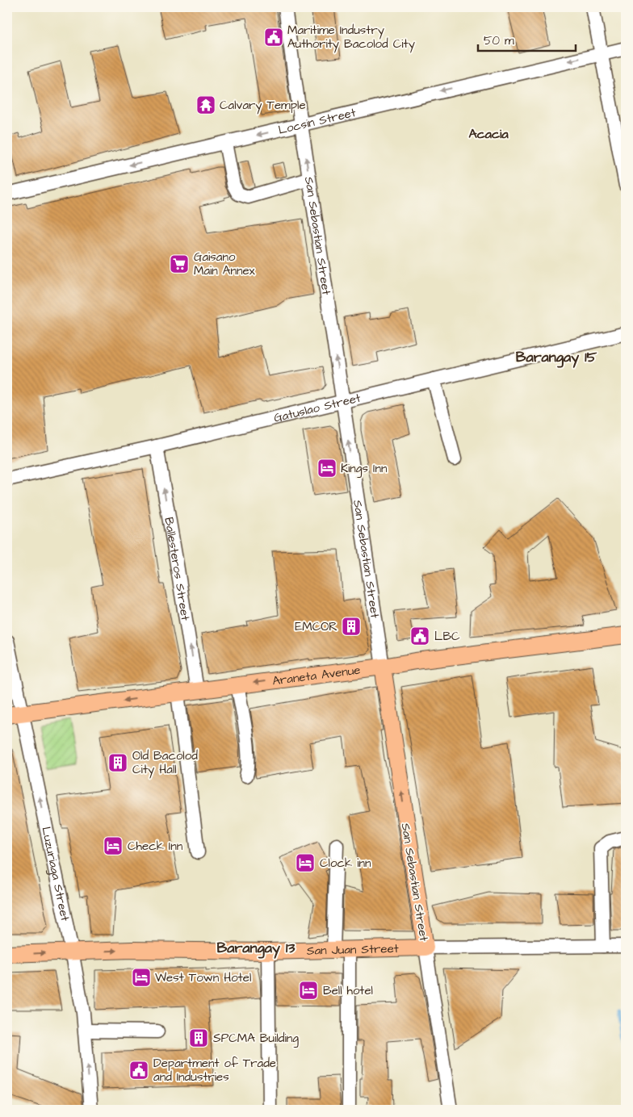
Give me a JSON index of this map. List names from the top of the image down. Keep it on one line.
{"streets":{"main road":["San Sebastian Street","Araneta Avenue","San Juan Street"],"street":["Locsin Street","Gatuslao Street","Ballesteros Street","Luzuriaga Street"]},"crossings":[["Locsin Street","San Sebastian Street"],["San Sebastian Street","Gatuslao Street"],["San Sebastian Street","Araneta Avenue"],["San Sebastian Street","San Juan Street"],["Gatuslao Street","Ballesteros Street"],["Ballesteros Street","Araneta Avenue"],["Araneta Avenue","Luzuriaga Street"],["Luzuriaga Street","San Juan Street"]],"one_way":["Locsin Street","San Sebastian Street","Ballesteros Street","Araneta Avenue","Luzuriaga Street","San Juan Street"],"districts":["Acacia","Barangay 15","Barangay 13"],"places":{"public building":["Maritime Industry Authority Bacolod City","LBC","Department of Trade and Industries"],"temple":["Calvary Temple"],"supermarket":["Gaisano Main Annex"],"hotel":["Kings Inn","Check Inn","Clock inn","West Town Hotel","Bell hotel"],"building":["EMCOR","Old Bacolod City Hall","SPCMA Building"]},"scale_bar":"50 m"}
